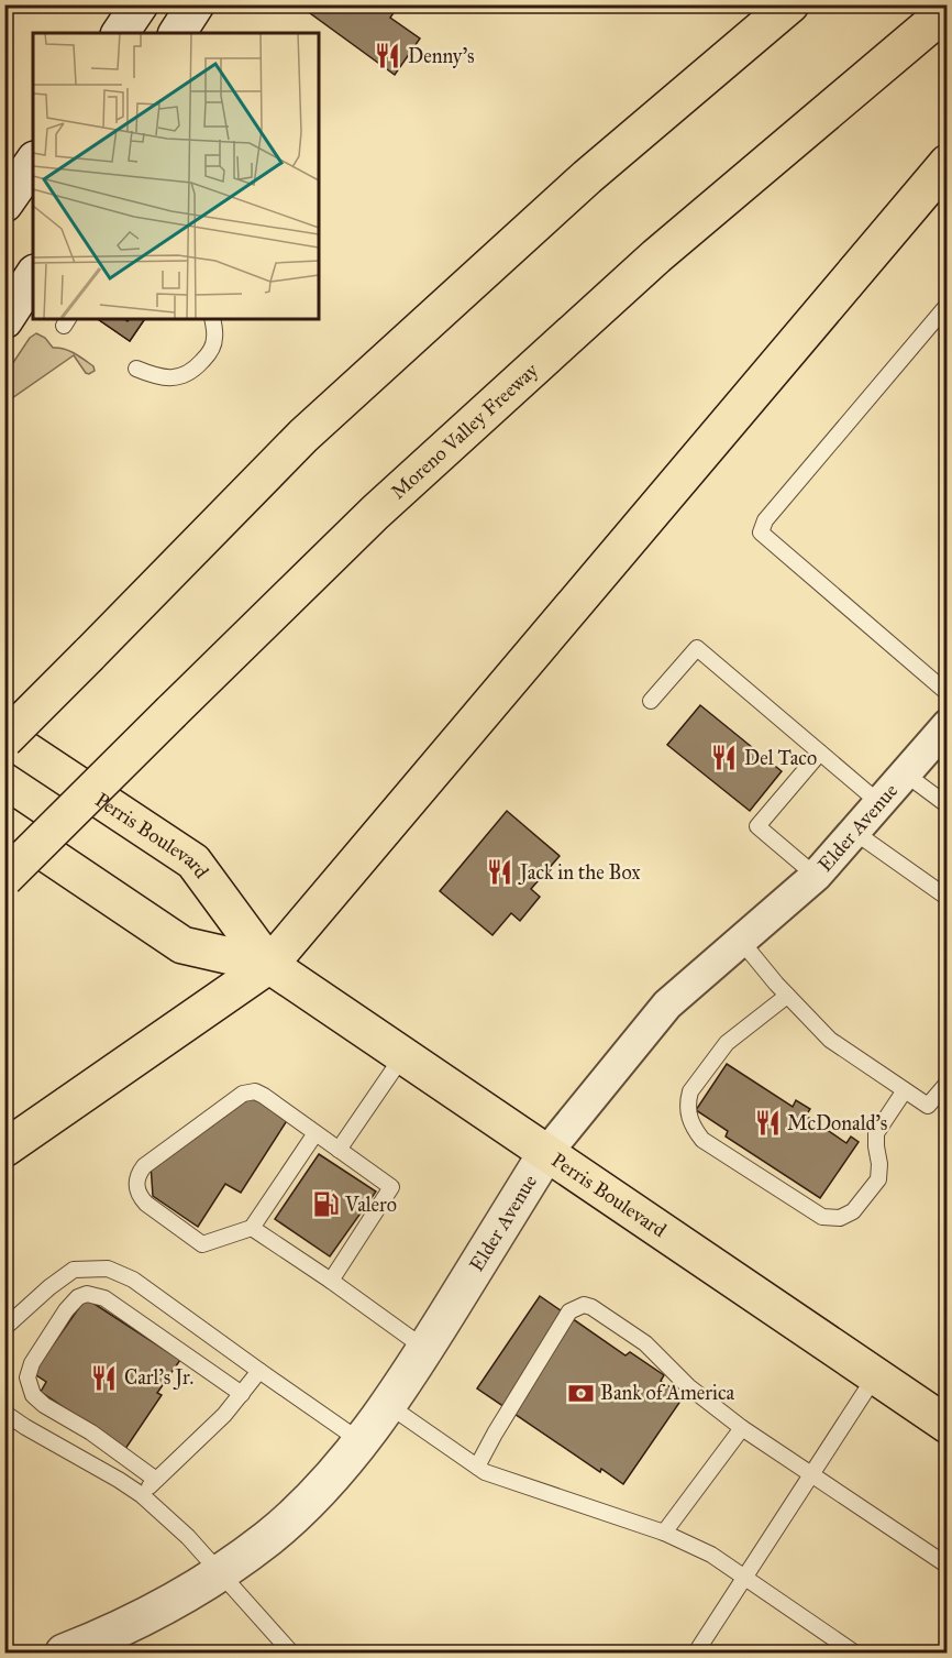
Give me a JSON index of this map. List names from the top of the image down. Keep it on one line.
{"streets":{"main road":["Moreno Valley Freeway","Perris Boulevard"],"street":["Elder Avenue"]},"crossings":[["Elder Avenue","Perris Boulevard"]],"places":{"restaurant":["Denny's","Del Taco","Jack in the Box","McDonald's","Carl's Jr."],"fuel station":["Valero"],"bank":["Bank of America"]}}
